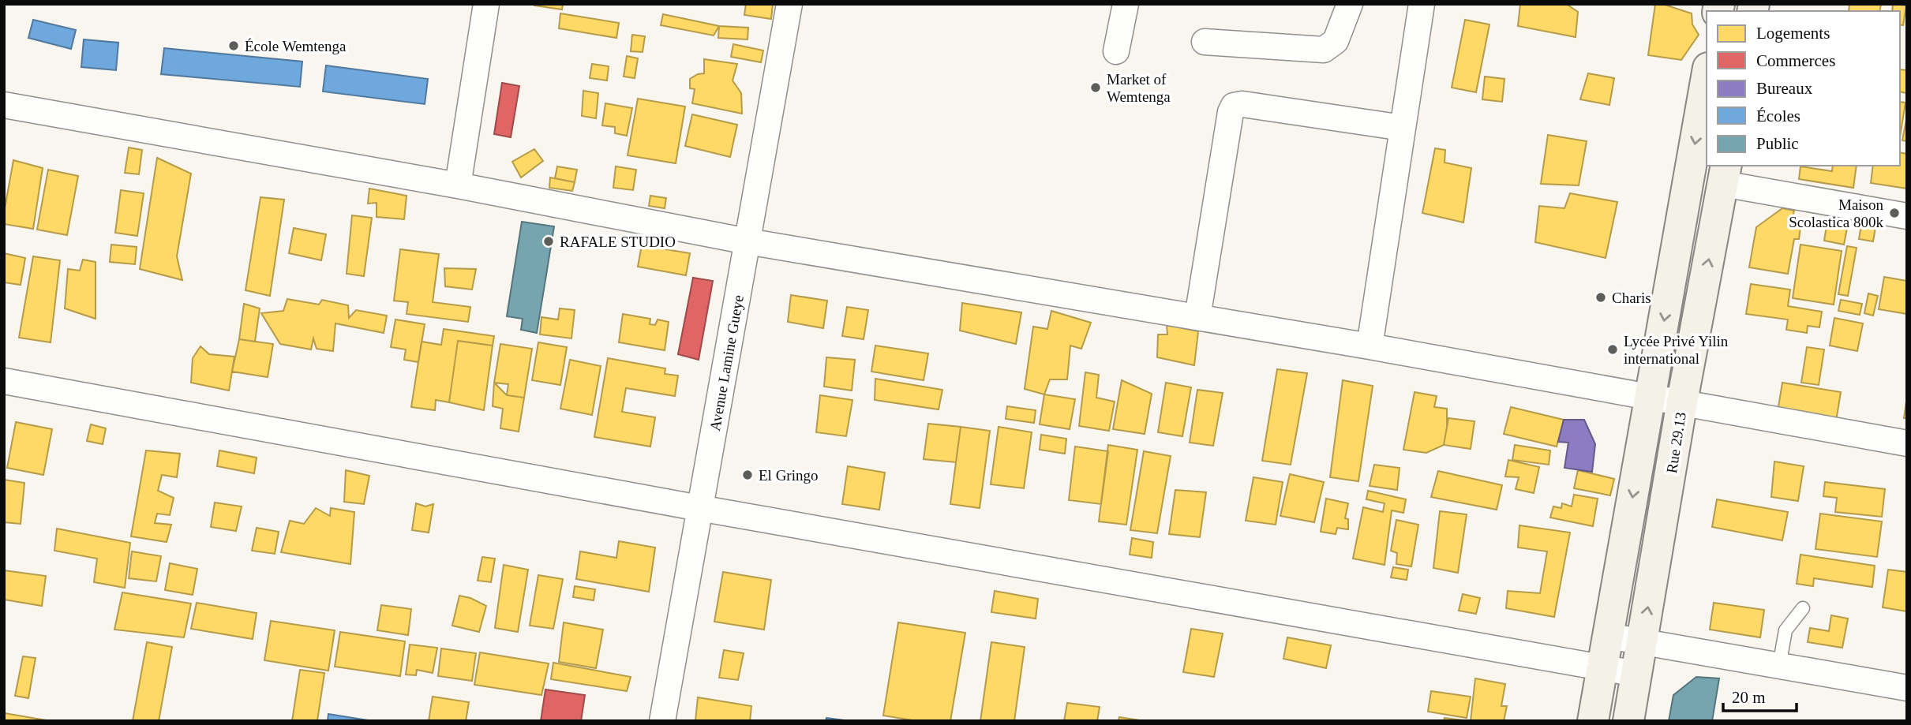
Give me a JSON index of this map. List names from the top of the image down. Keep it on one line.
{"streets":{"main road":["Rue 29.13"],"street":["Avenue Lamine Gueye"]},"places":["École Wemtenga","Market of Wemtenga","Maison Scolastica 800k","RAFALE STUDIO","Charis","Lycée Privé Yilin international","El Gringo"],"legend":["Logements","Commerces","Bureaux","Écoles","Public"],"scale_bar":"20 m"}
